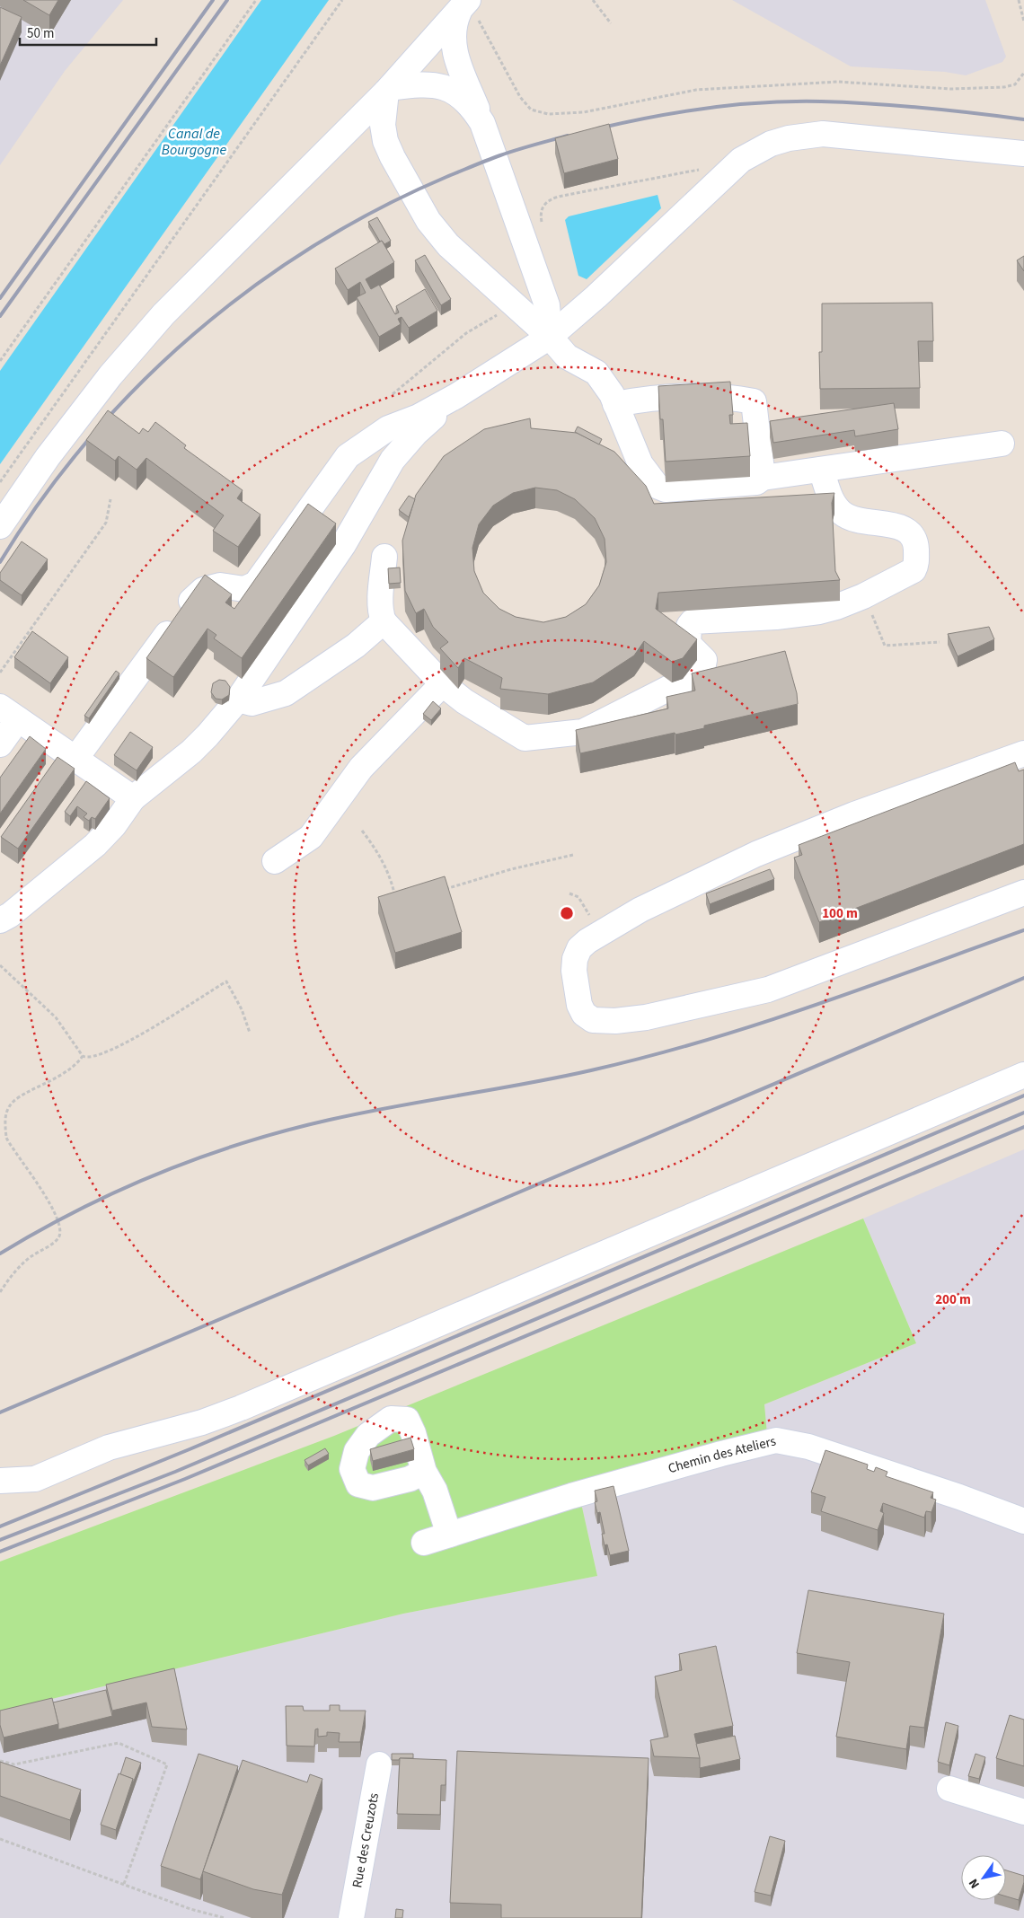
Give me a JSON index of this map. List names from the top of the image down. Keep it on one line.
{"streets":{"street":["Chemin des Ateliers","Rue des Creuzots"]},"water":["Canal de Bourgogne"],"scale_bar":"50 m","north":"bottom left","rings":["100 m","200 m"]}
